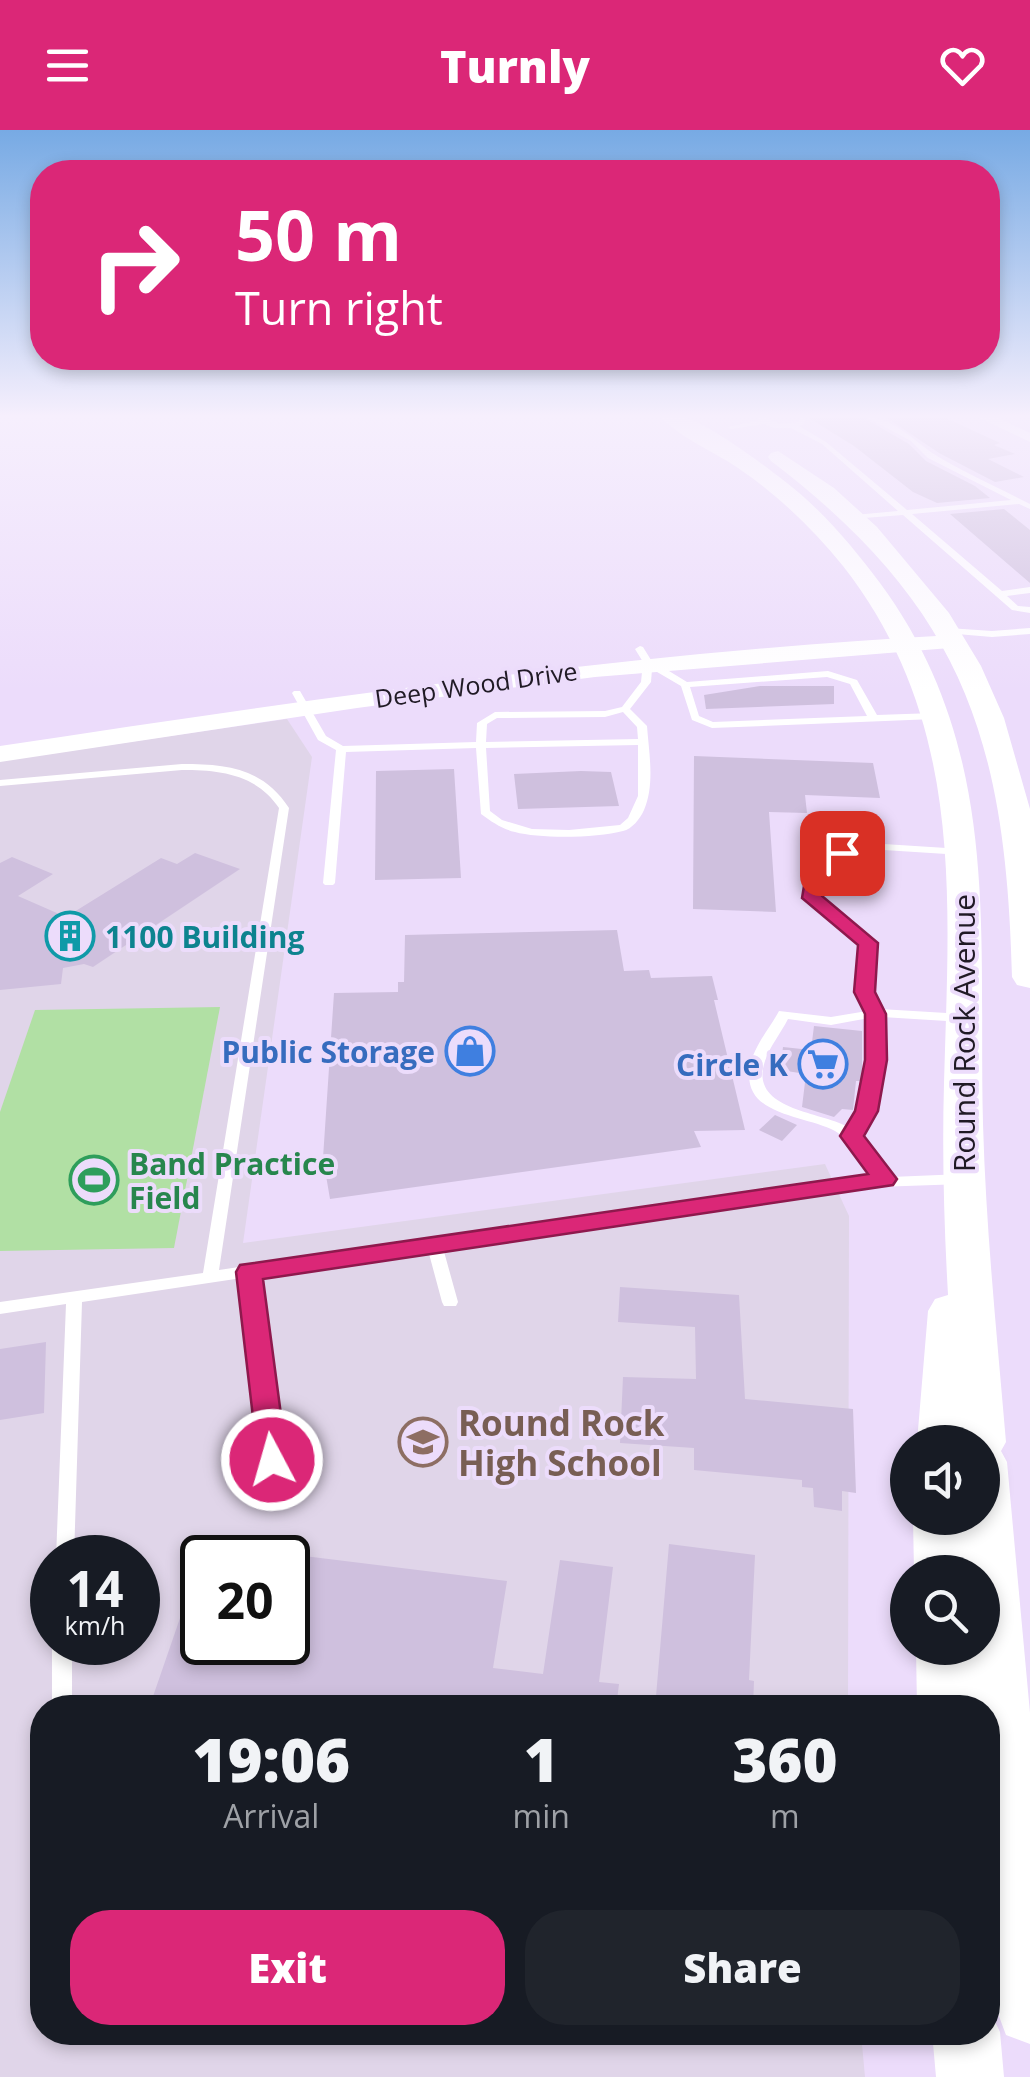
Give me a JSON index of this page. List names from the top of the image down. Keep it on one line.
{"streets":{"main road":["Round Rock Avenue"],"street":["Deep Wood Drive"]},"crossings":[["Deep Wood Drive","Round Rock Avenue"]],"places":{"building":["1100 Building"],"shop":["Public Storage"],"supermarket":["Circle K"],"sports":["Band Practice Field"],"school or university":["Round Rock High School"]},"page":{"header":"Turnly","turn":["50 m","Turn right"],"speed":"14 km/h","limit":"20","eta":["19:06","Arrival","1","min","360","m"],"buttons":["Exit","Share"]}}
